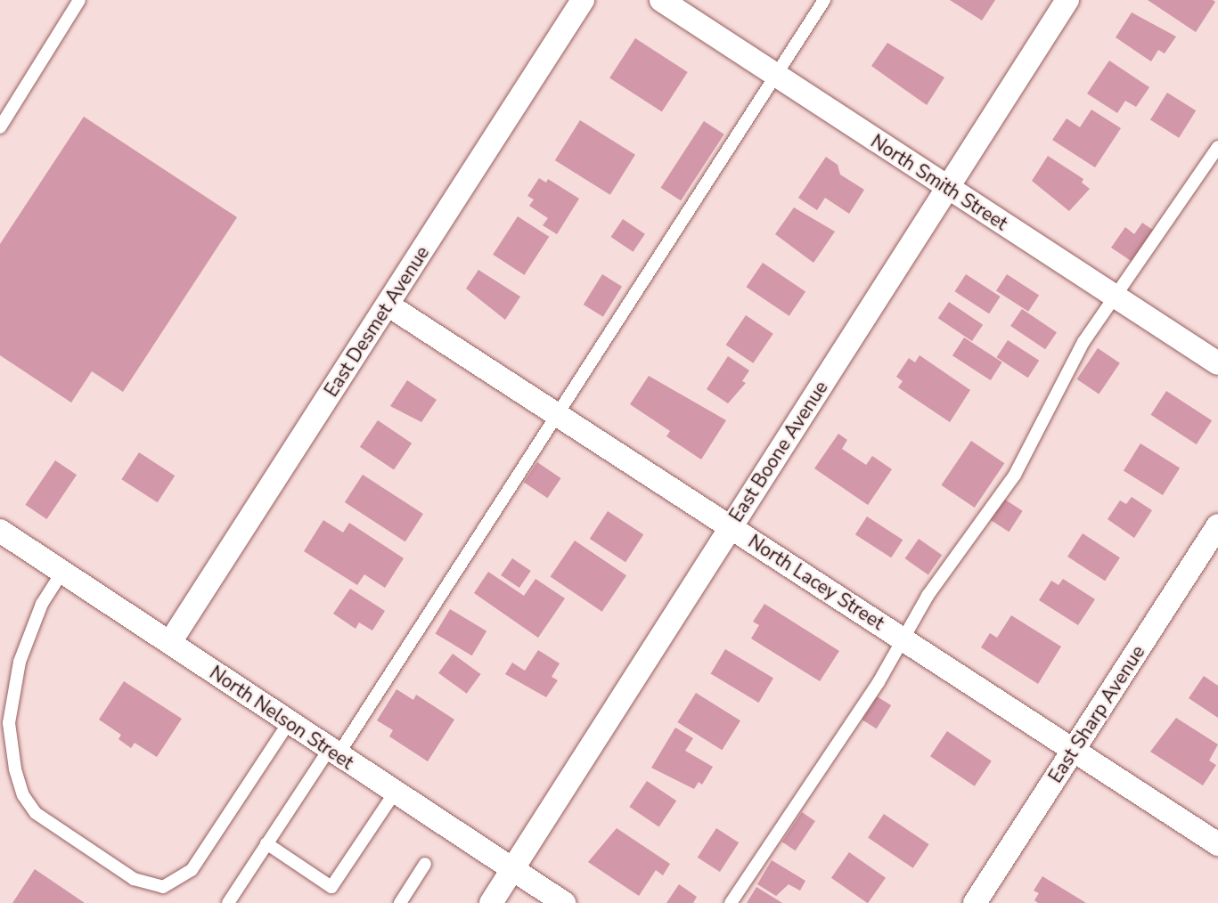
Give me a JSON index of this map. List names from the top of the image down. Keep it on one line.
{"streets":{"street":["North Smith Street","East Desmet Avenue","East Boone Avenue","North Lacey Street","East Sharp Avenue","North Nelson Street"]},"crossings":[["North Smith Street","East Boone Avenue"],["East Desmet Avenue","North Lacey Street"],["East Desmet Avenue","North Nelson Street"],["East Boone Avenue","North Lacey Street"],["East Boone Avenue","North Nelson Street"],["North Lacey Street","East Sharp Avenue"]]}
